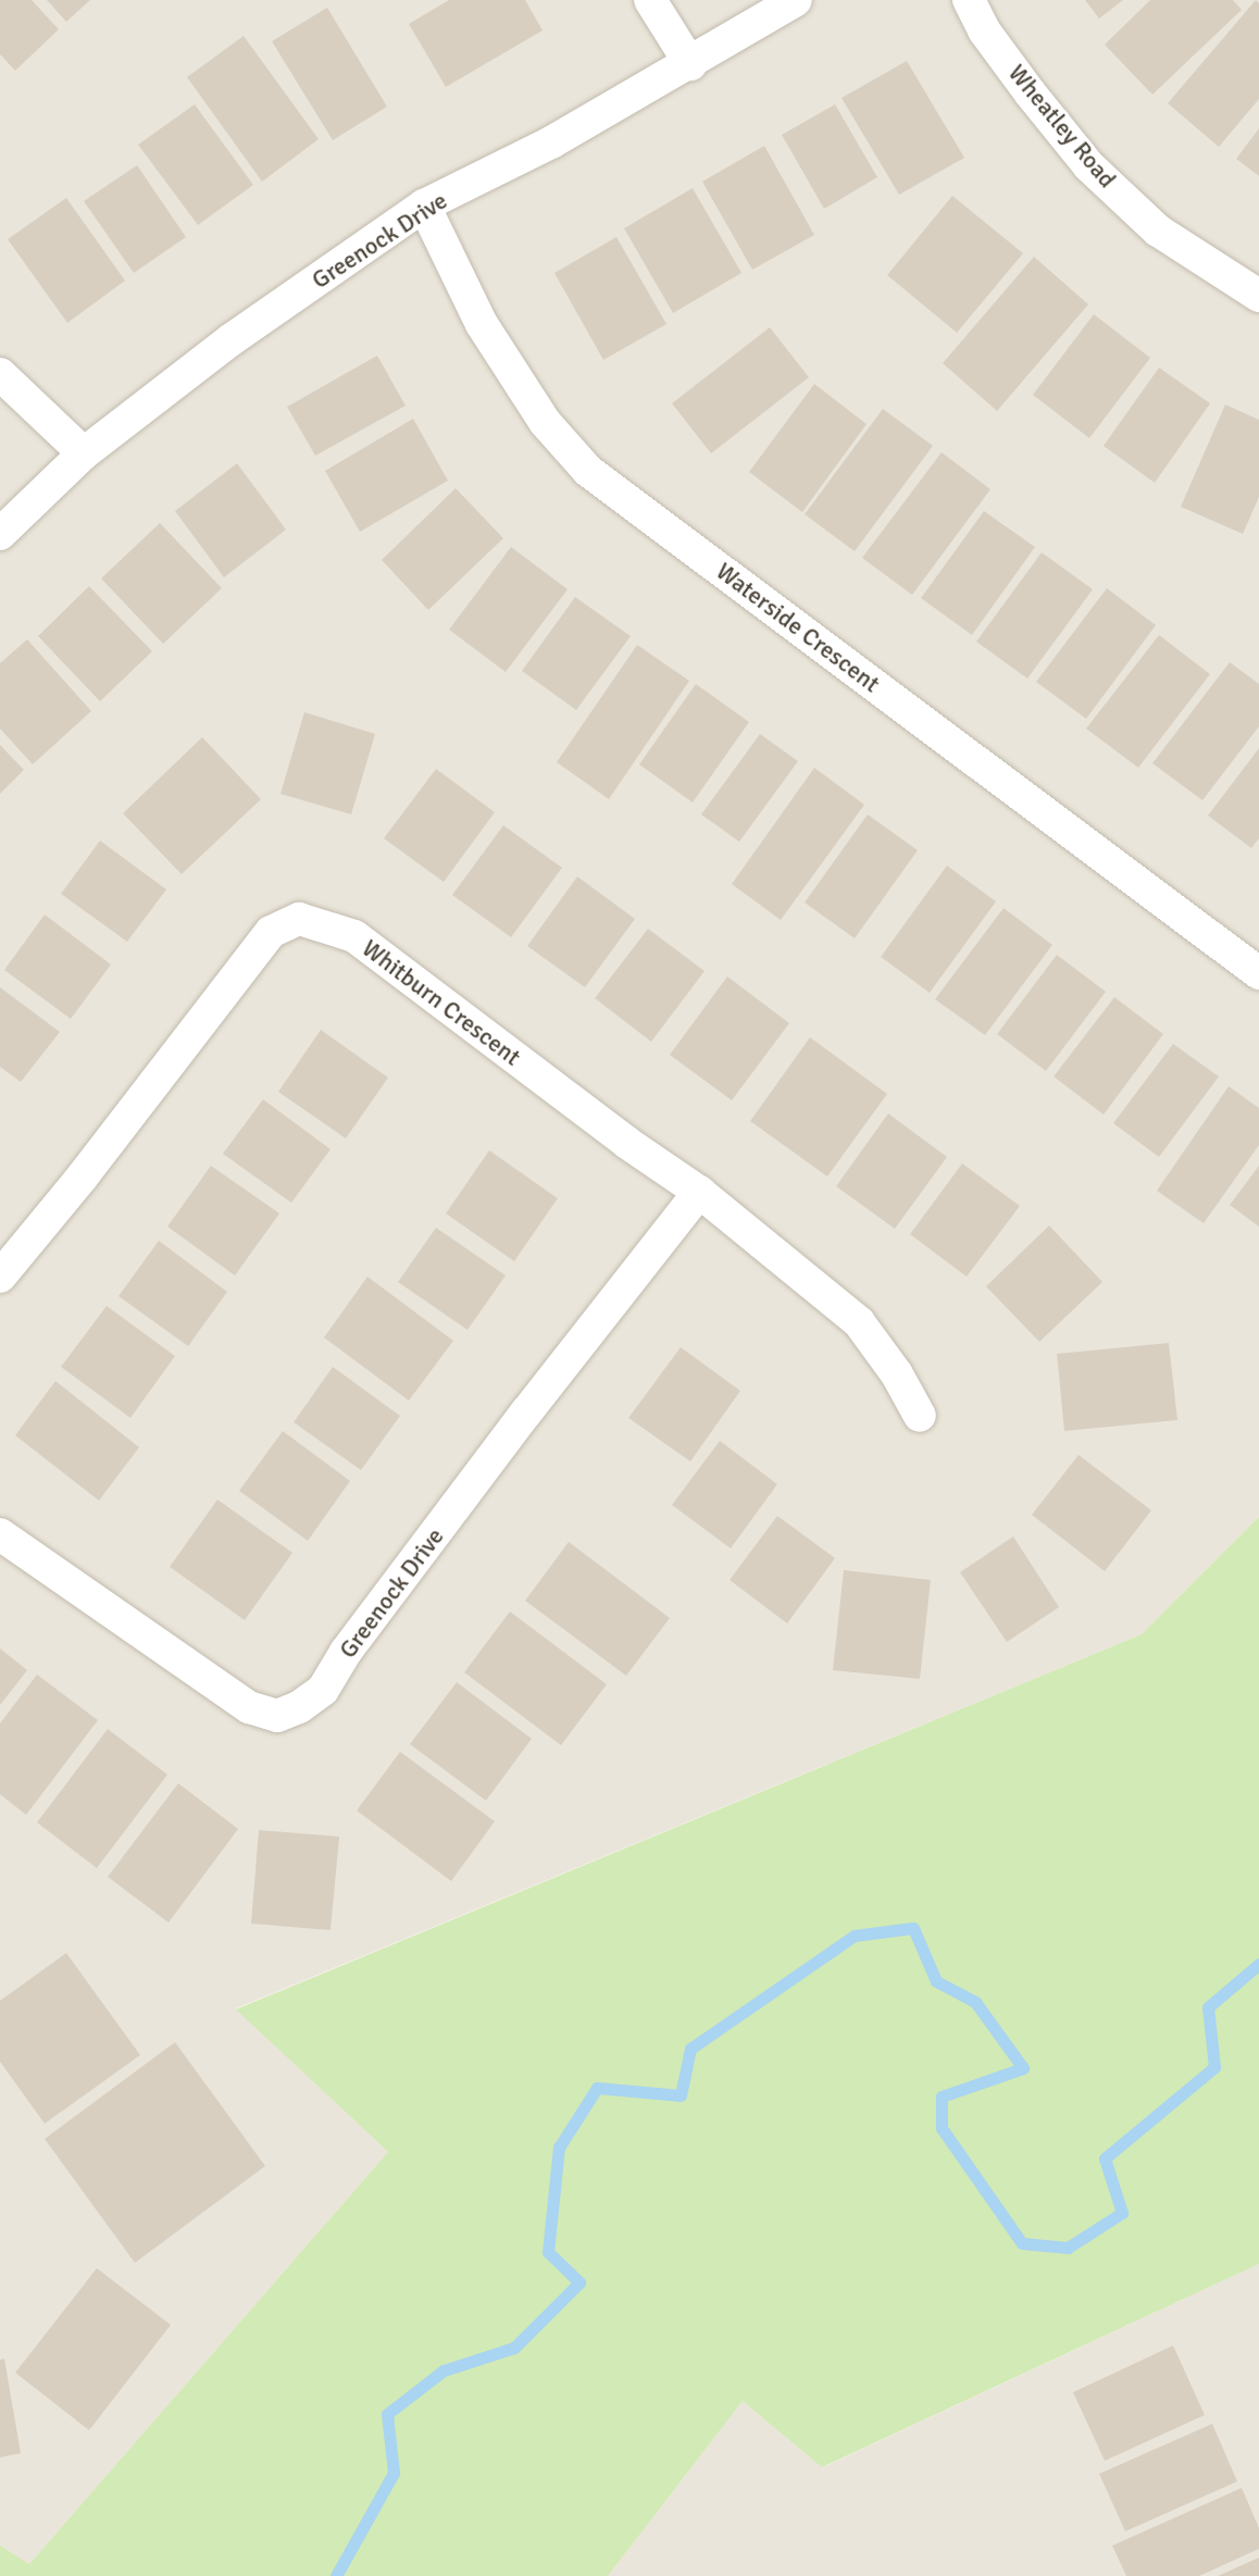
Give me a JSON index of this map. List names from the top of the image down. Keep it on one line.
{"streets":{"street":["Wheatley Road","Greenock Drive","Waterside Crescent","Whitburn Crescent"]},"crossings":[["Greenock Drive","Waterside Crescent"],["Greenock Drive","Whitburn Crescent"]]}
